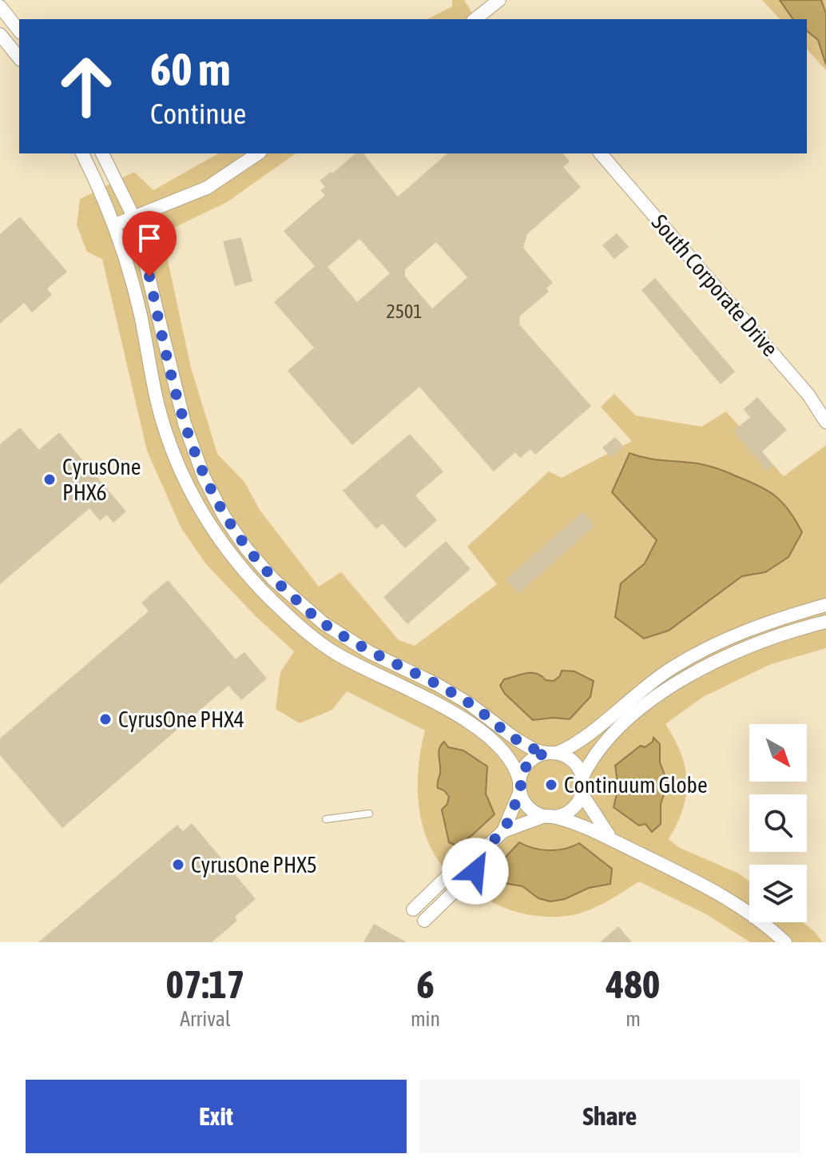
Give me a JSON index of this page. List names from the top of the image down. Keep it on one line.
{"streets":{"street":["South Corporate Drive"]},"places":["CyrusOne PHX6","CyrusOne PHX4","Continuum Globe","CyrusOne PHX5"],"house_numbers":["2501"],"north":"bottom right","page":{"turn":["60 m","Continue"],"eta":["07:17","Arrival","6","min","480","m"],"buttons":["Exit","Share"]}}
